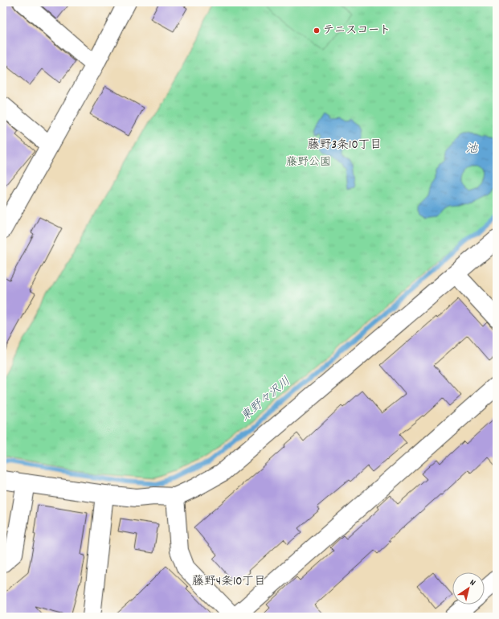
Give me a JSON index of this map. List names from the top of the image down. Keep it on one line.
{"districts":["藤野3条10丁目","藤野4条10丁目"],"water":["池","東野々沢川"],"parks":["藤野公園"],"places":["テニスコート"],"north":"top right"}
